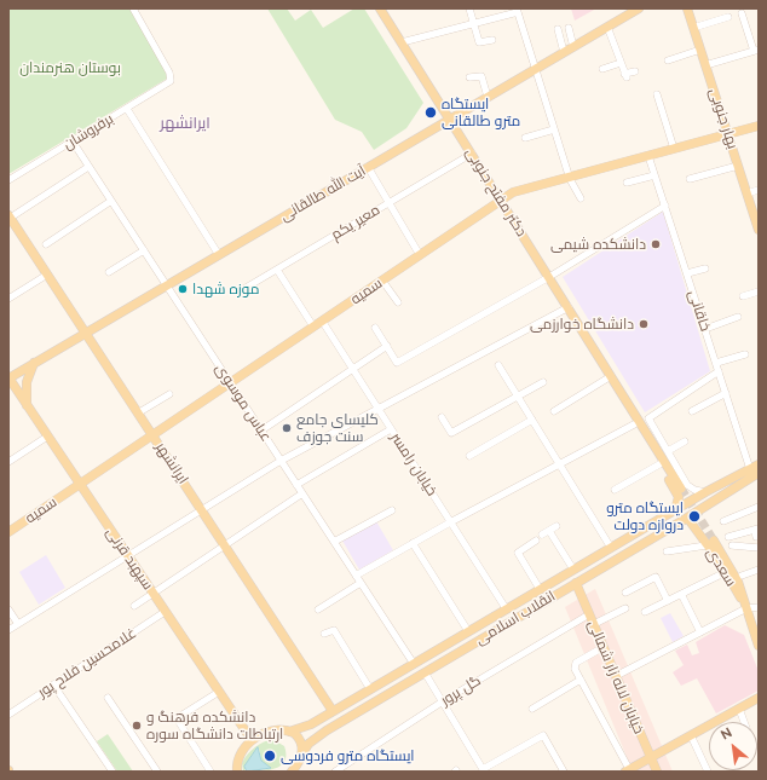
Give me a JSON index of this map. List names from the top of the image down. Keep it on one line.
{"streets":{"main road":["بهار جنوبی","دکتر مفتح جنوبی","آیت الله طالقانی","سمیه","ایرانشهر","سپهبد قرنی","سعدی","انقلاب اسلامی","خیابان لاله زار شمالی"],"street":["برفروشان","معیر یکم","خاقانی","عباس موسوی","خیابان رامسر","غلامحسین فلاح‌ پور","گل پرور"]},"crossings":[["بهار جنوبی","سمیه"],["برفروشان","عباس موسوی"],["دکتر مفتح جنوبی","آیت الله طالقانی"],["دکتر مفتح جنوبی","معیر یکم"],["دکتر مفتح جنوبی","سمیه"],["دکتر مفتح جنوبی","انقلاب اسلامی"],["آیت الله طالقانی","عباس موسوی"],["آیت الله طالقانی","ایرانشهر"],["آیت الله طالقانی","سپهبد قرنی"],["سمیه","خاقانی"],["سمیه","عباس موسوی"],["سمیه","ایرانشهر"],["سمیه","خیابان رامسر"],["سمیه","سپهبد قرنی"],["خاقانی","انقلاب اسلامی"],["عباس موسوی","انقلاب اسلامی"],["ایرانشهر","انقلاب اسلامی"],["خیابان رامسر","انقلاب اسلامی"],["سپهبد قرنی","انقلاب اسلامی"],["سپهبد قرنی","غلامحسین فلاح‌ پور"],["سعدی","انقلاب اسلامی"],["انقلاب اسلامی","خیابان لاله زار شمالی"],["خیابان لاله زار شمالی","گل پرور"]],"districts":["ایرانشهر"],"parks":["بوستان هنرمندان"],"places":["ایستگاه مترو طالقانی","دانشکده شیمی","موزه شهدا","دانشگاه خوارزمی","کلیسای جامع سنت جوزف","ایستگاه مترو دروازه دولت","دانشکده فرهنگ و ارتباطات دانشگاه سوره","ایستگاه مترو فردوسی"],"north":"top left"}
